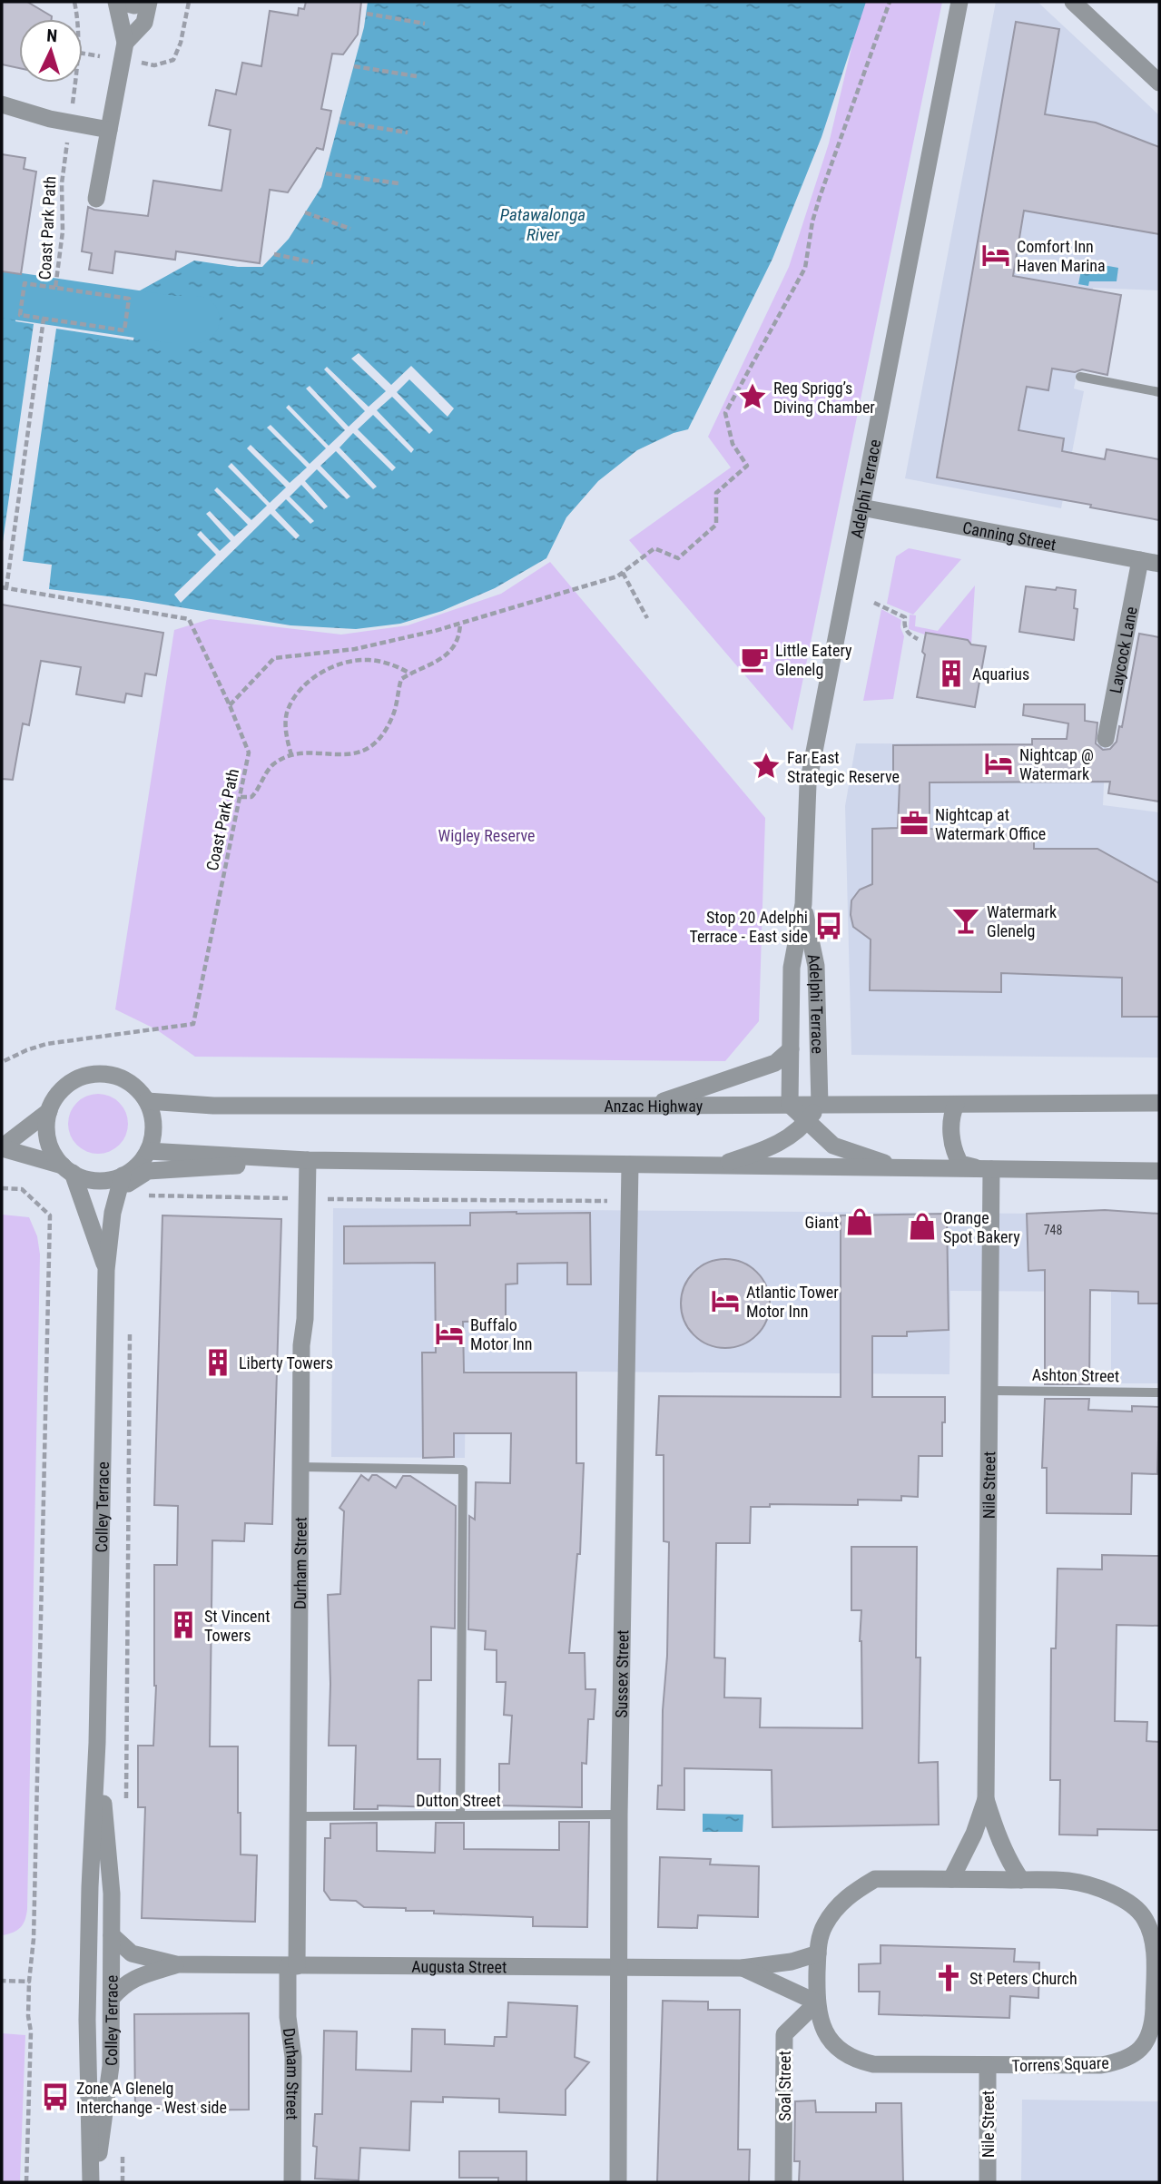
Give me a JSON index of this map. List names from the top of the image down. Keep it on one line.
{"streets":{"street":["Adelphi Terrace","Canning Street","Laycock Lane","Anzac Highway","Nile Street","Colley Terrace","Durham Street","Sussex Street","Augusta Street","Torrens Square","Soal Street"],"lane":["Ashton Street","Dutton Street"],"path":["Coast Park Path"]},"crossings":[["Adelphi Terrace","Canning Street"],["Adelphi Terrace","Anzac Highway"],["Canning Street","Laycock Lane"],["Anzac Highway","Colley Terrace"],["Ashton Street","Nile Street"],["Nile Street","Torrens Square"],["Colley Terrace","Augusta Street"],["Durham Street","Dutton Street"],["Durham Street","Augusta Street"],["Sussex Street","Dutton Street"],["Sussex Street","Augusta Street"],["Augusta Street","Torrens Square"],["Augusta Street","Soal Street"],["Torrens Square","Soal Street"]],"water":["Patawalonga River"],"parks":["Wigley Reserve"],"places":{"hotel":["Comfort Inn Haven Marina","Nightcap @ Watermark","Atlantic Tower Motor Inn","Buffalo Motor Inn"],"place":["Reg Sprigg’s Diving Chamber","Far East Strategic Reserve"],"cafe":["Little Eatery Glenelg"],"building":["Aquarius","Liberty Towers","St Vincent Towers"],"office":["Nightcap at Watermark Office"],"bar":["Watermark Glenelg"],"bus stop":["Stop 20 Adelphi Terrace - East side","Zone A Glenelg Interchange - West side"],"shop":["Giant","Orange Spot Bakery"],"church":["St Peters Church"]},"house_numbers":["748"],"north":"top"}
